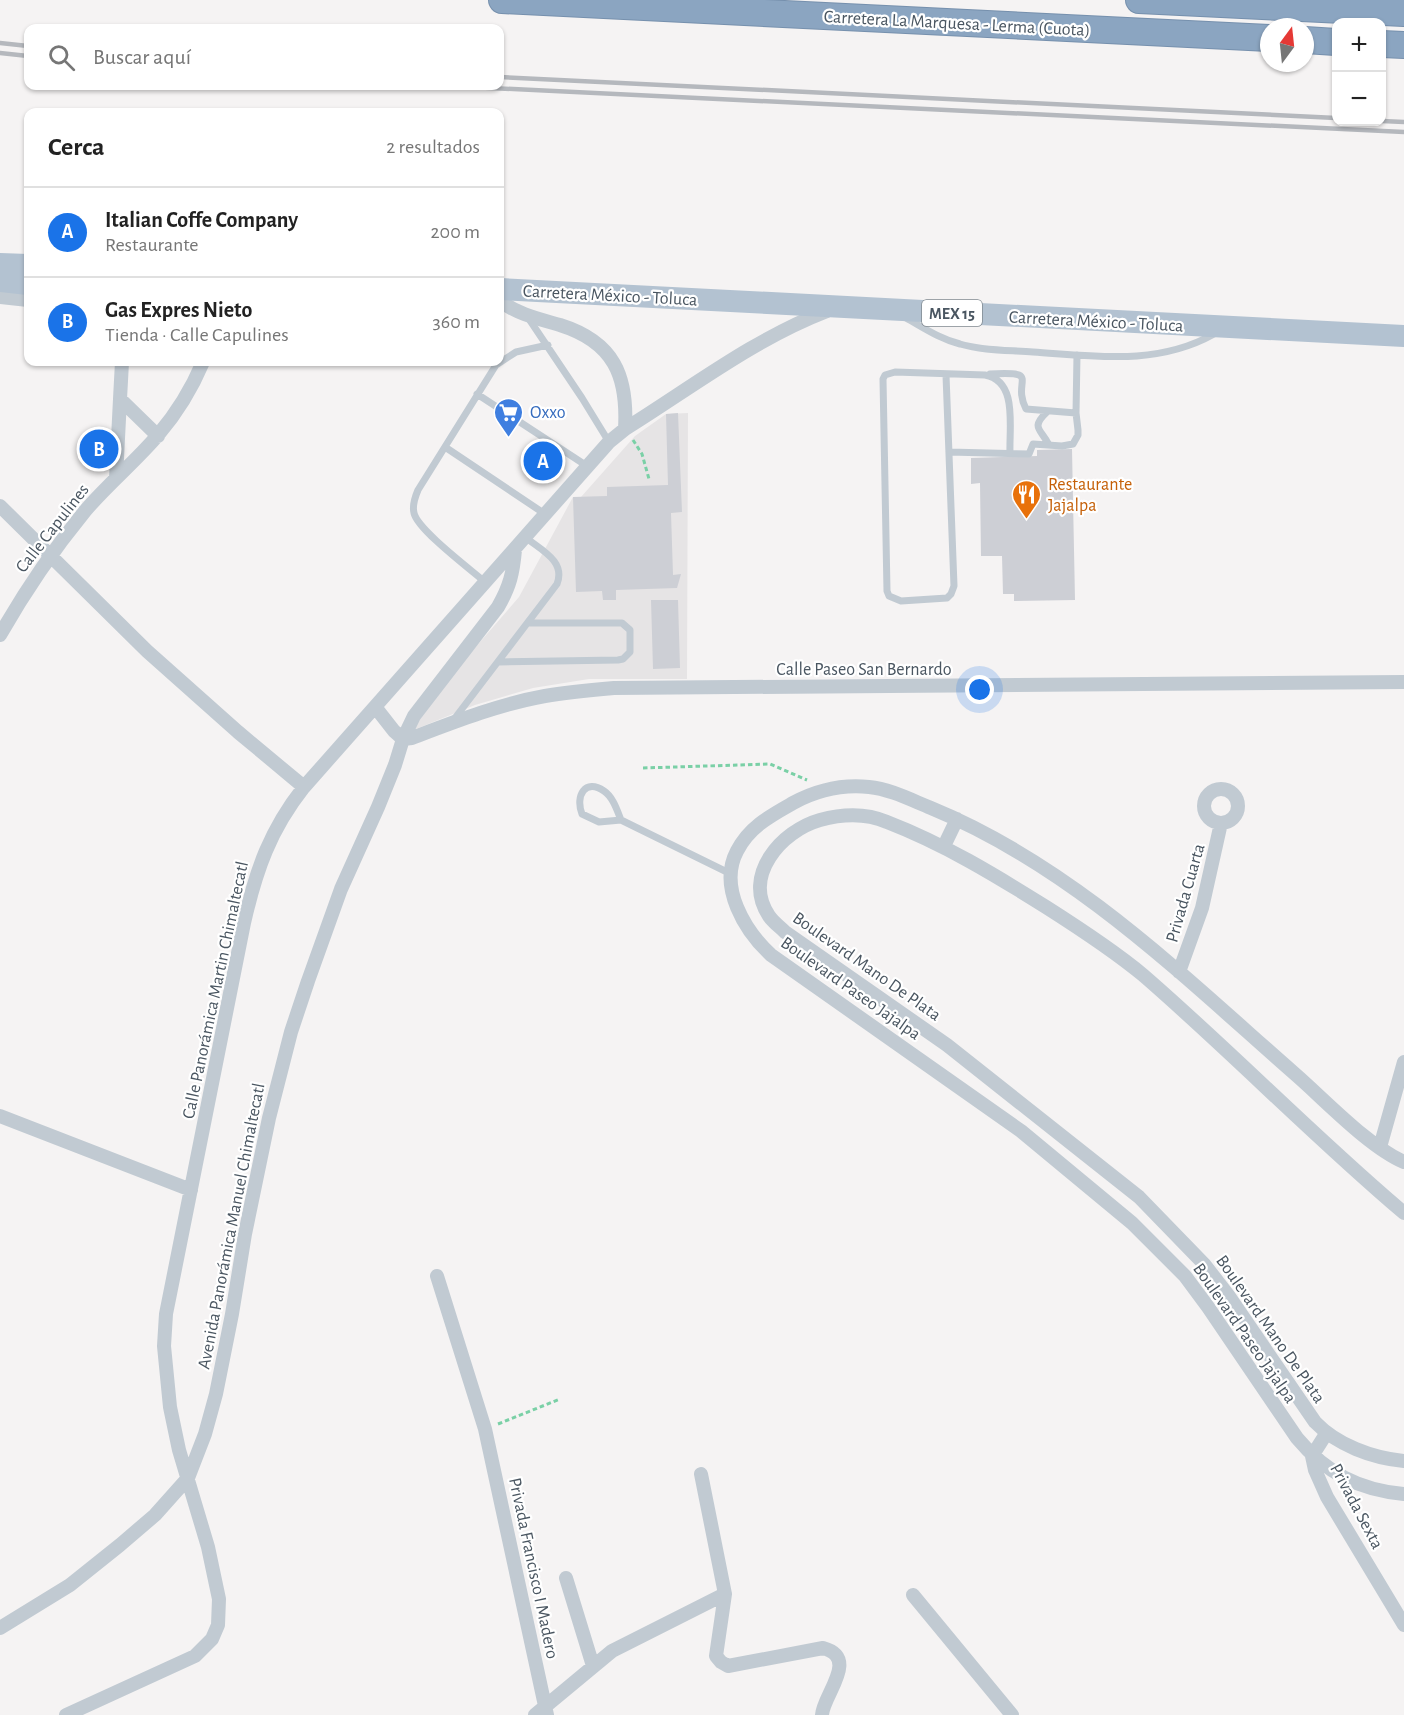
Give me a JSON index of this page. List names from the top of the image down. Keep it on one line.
{"streets":{"highway":["Carretera La Marquesa - Lerma (Cuota)"],"main road":["Carretera México - Toluca","MEX 15"],"street":["Calle Capulines","Calle Paseo San Bernardo","Privada Cuarta","Boulevard Mano De Plata","Boulevard Paseo Jajalpa","Calle Panorámica Martin Chimaltecatl","Avenida Panorámica Manuel Chimaltecatl","Privada Sexta","Privada Francisco I Madero"]},"crossings":[["Carretera México - Toluca","Calle Panorámica Martin Chimaltecatl"],["Calle Paseo San Bernardo","Avenida Panorámica Manuel Chimaltecatl"],["Privada Cuarta","Boulevard Paseo Jajalpa"],["Boulevard Mano De Plata","Privada Sexta"],["Boulevard Paseo Jajalpa","Privada Sexta"],["Calle Panorámica Martin Chimaltecatl","Avenida Panorámica Manuel Chimaltecatl"]],"places":{"supermarket":["Oxxo"],"restaurant":["Restaurante Jajalpa"]},"north":"top","page":{"map_buttons":["+","−"],"search":"Buscar aquí","heading":["Cerca","2 resultados"],"list":[{"mark":"A","name":"Italian Coffe Company","note":"Restaurante","value":"200 m"},{"mark":"B","name":"Gas Expres Nieto","note":"Tienda · Calle Capulines","value":"360 m"}],"pins":["B","A"]}}
